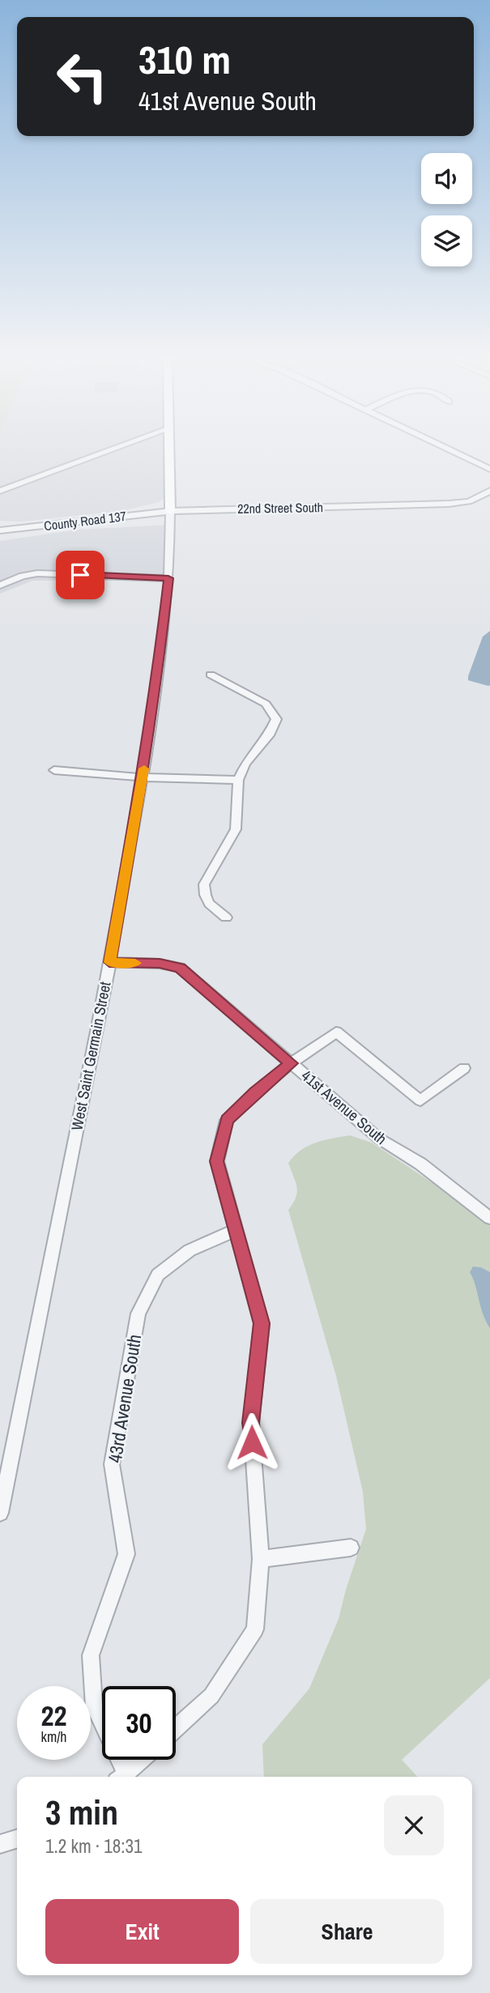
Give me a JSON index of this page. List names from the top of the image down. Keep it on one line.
{"streets":{"main road":["West Saint Germain Street"],"street":["22nd Street South","County Road 137","41st Avenue South","43rd Avenue South"]},"crossings":[["22nd Street South","County Road 137"],["22nd Street South","West Saint Germain Street"],["County Road 137","West Saint Germain Street"],["West Saint Germain Street","41st Avenue South"]],"page":{"turn":["310 m","41st Avenue South"],"speed":"22 km/h","limit":"30","heading":["3 min","1.2 km · 18:31"],"buttons":["Exit","Share"]}}
